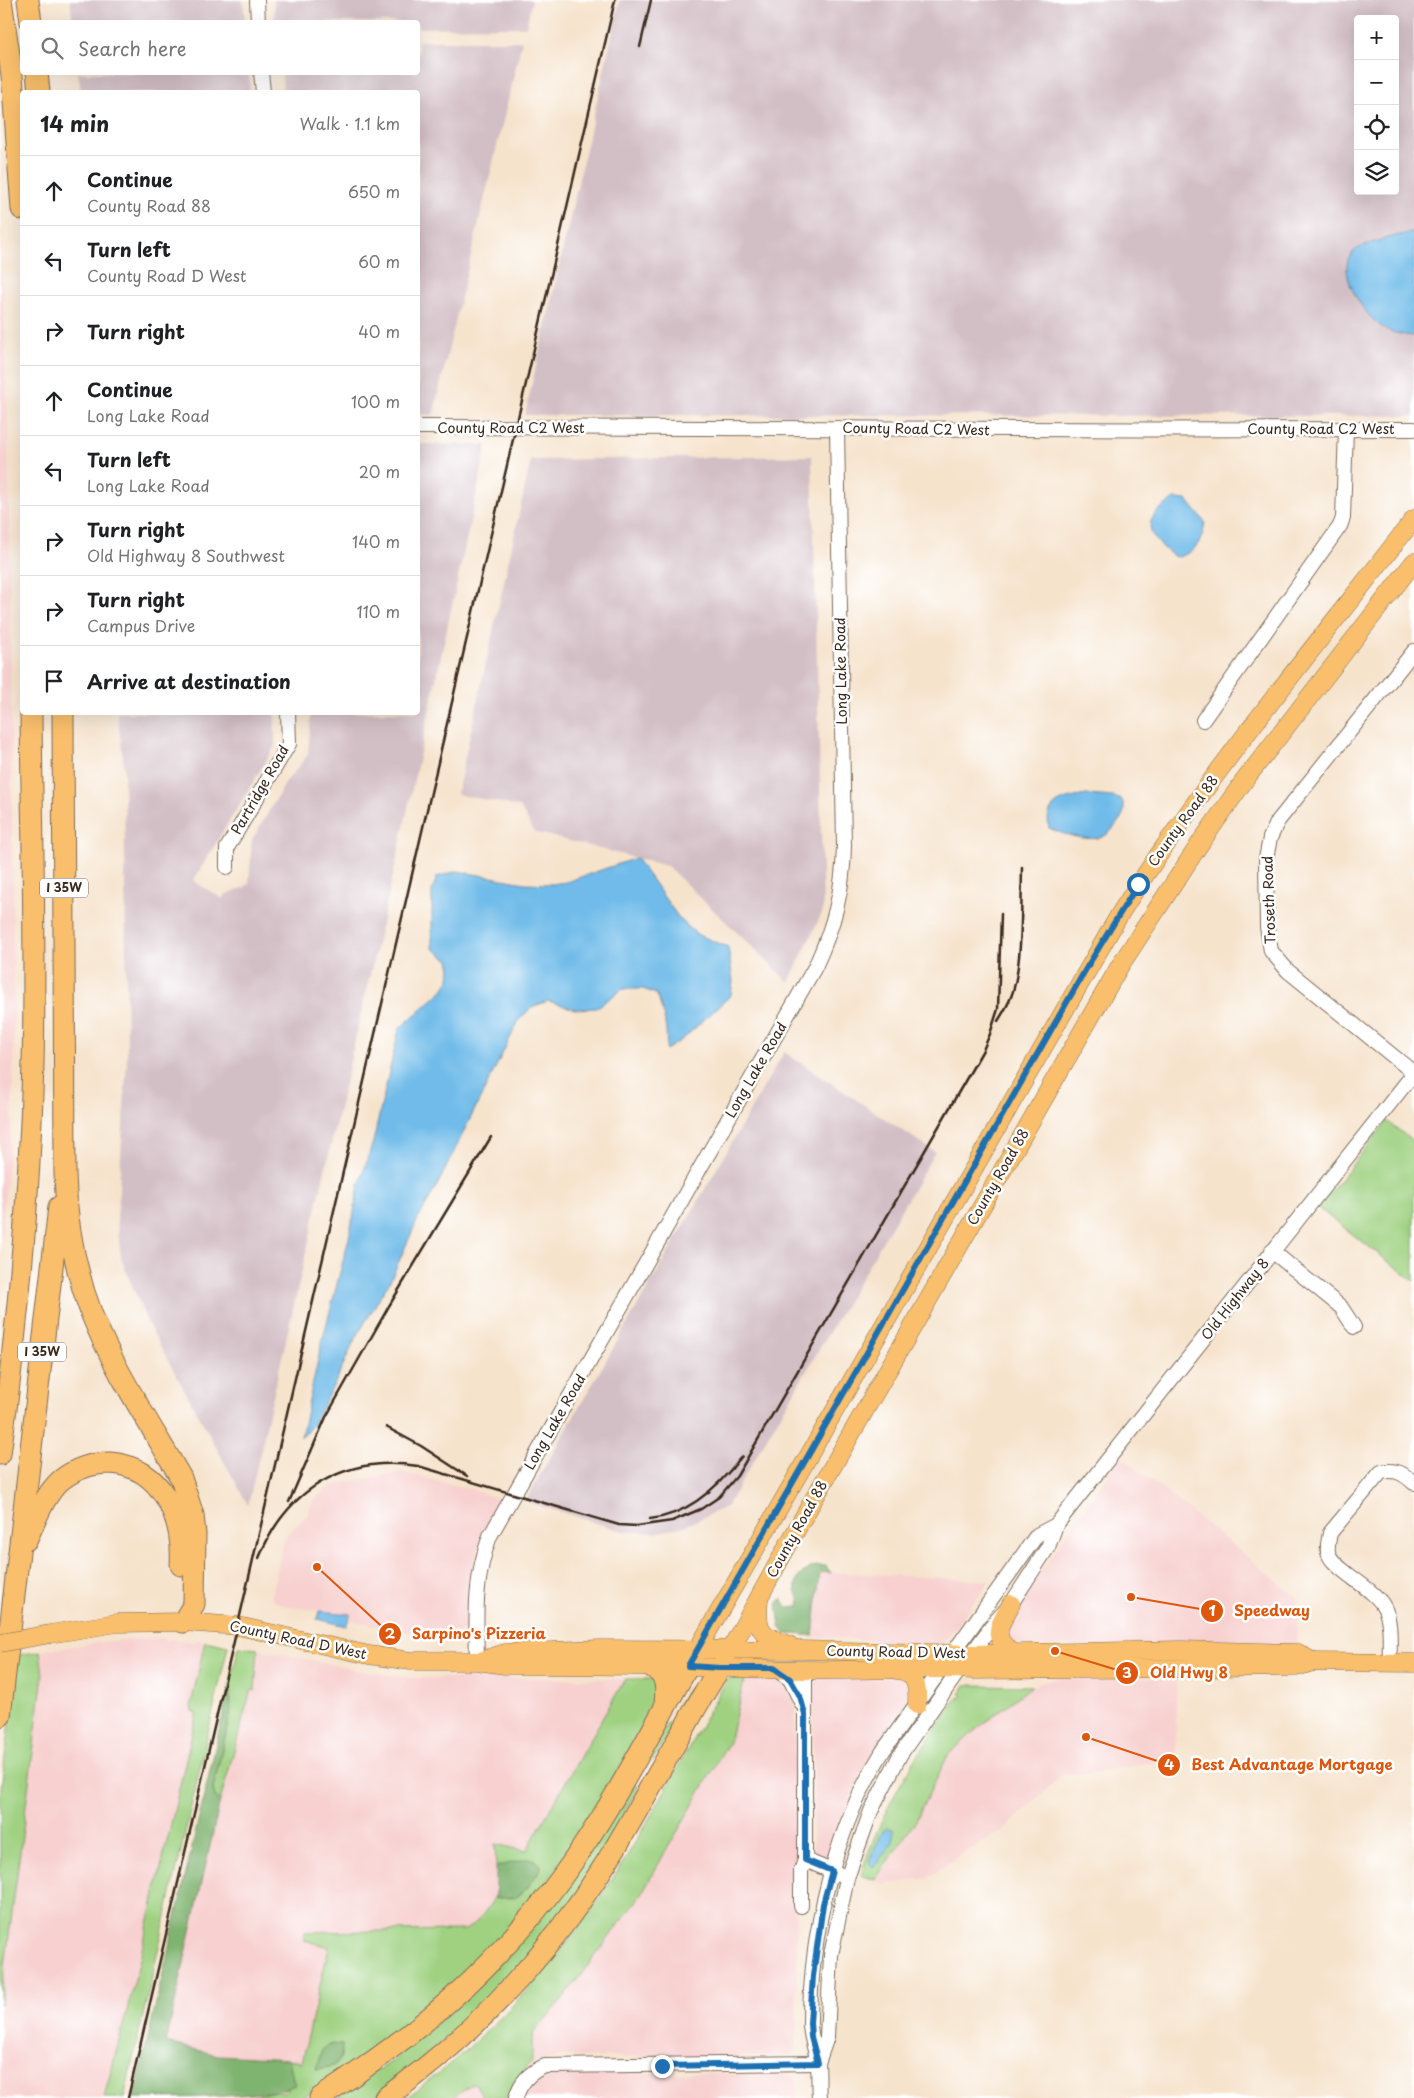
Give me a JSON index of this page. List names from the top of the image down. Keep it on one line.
{"streets":{"highway":["I 35W"],"main road":["County Road 88","County Road D West"],"street":["County Road C2 West","Long Lake Road","Partridge Road","Troseth Road","Old Highway 8"]},"crossings":[["County Road C2 West","Long Lake Road"],["Long Lake Road","County Road D West"],["County Road 88","County Road D West"],["Troseth Road","Old Highway 8"],["Old Highway 8","County Road D West"]],"places":["Sarpino's Pizzeria","Speedway","Old Hwy 8","Best Advantage Mortgage"],"page":{"map_buttons":["+","−"],"search":"Search here","heading":["14 min","Walk · 1.1 km"],"list":[["Continue","County Road 88","650 m"],["Turn left","County Road D West","60 m"],["Turn right","40 m"],["Continue","Long Lake Road","100 m"],["Turn left","Long Lake Road","20 m"],["Turn right","Old Highway 8 Southwest","140 m"],["Turn right","Campus Drive","110 m"],"Arrive at destination"]}}
